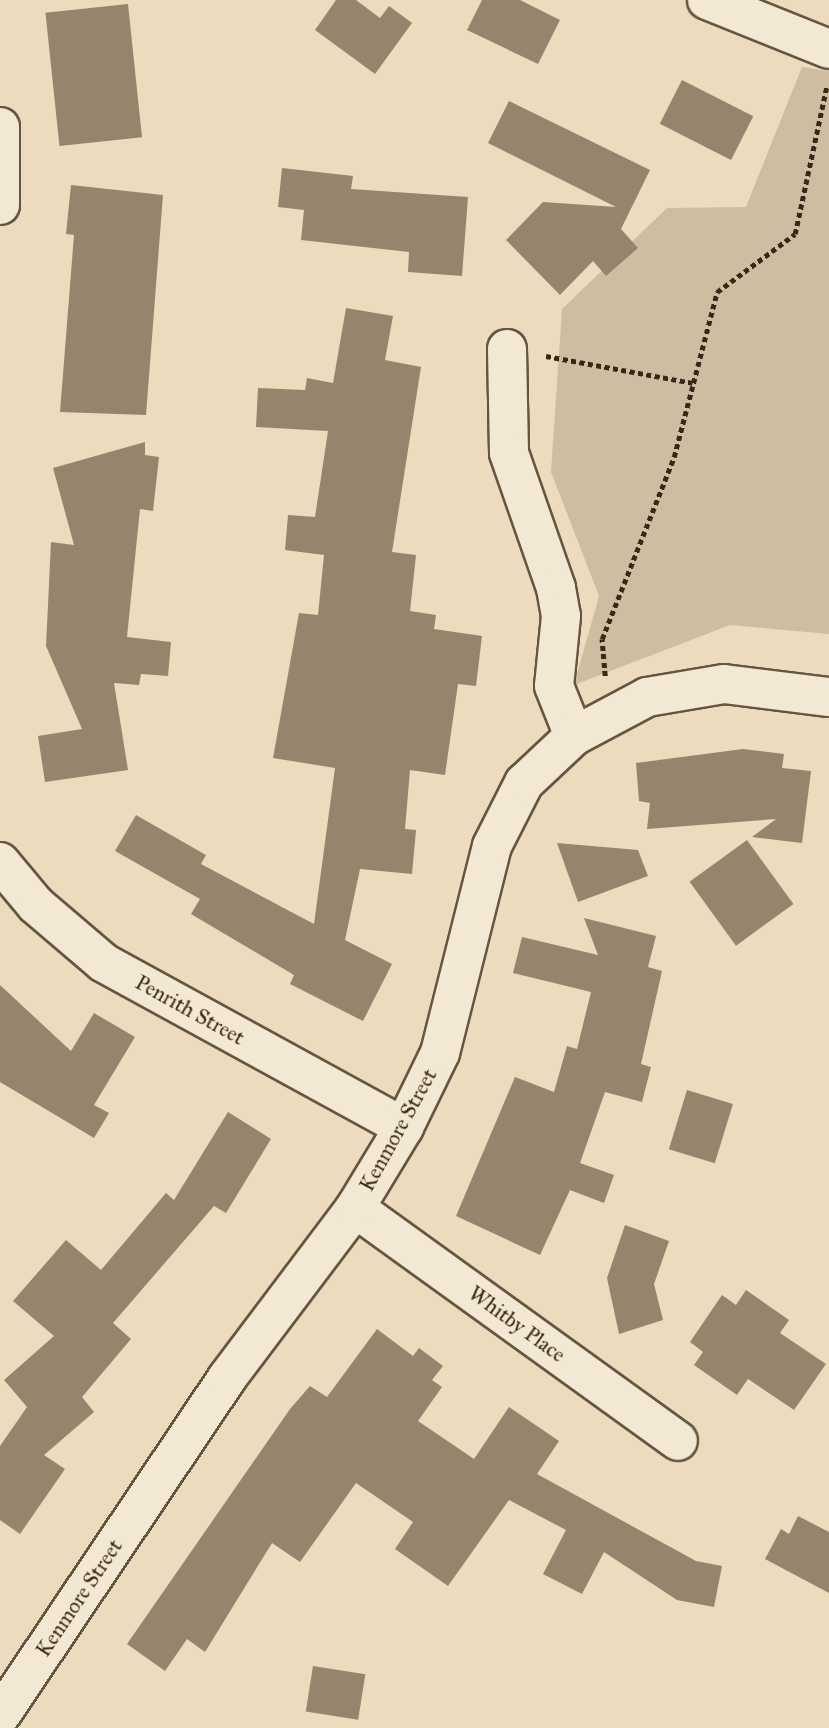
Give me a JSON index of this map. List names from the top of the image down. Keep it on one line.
{"streets":{"street":["Penrith Street","Kenmore Street","Whitby Place"]},"crossings":[["Penrith Street","Kenmore Street"],["Kenmore Street","Whitby Place"]]}
